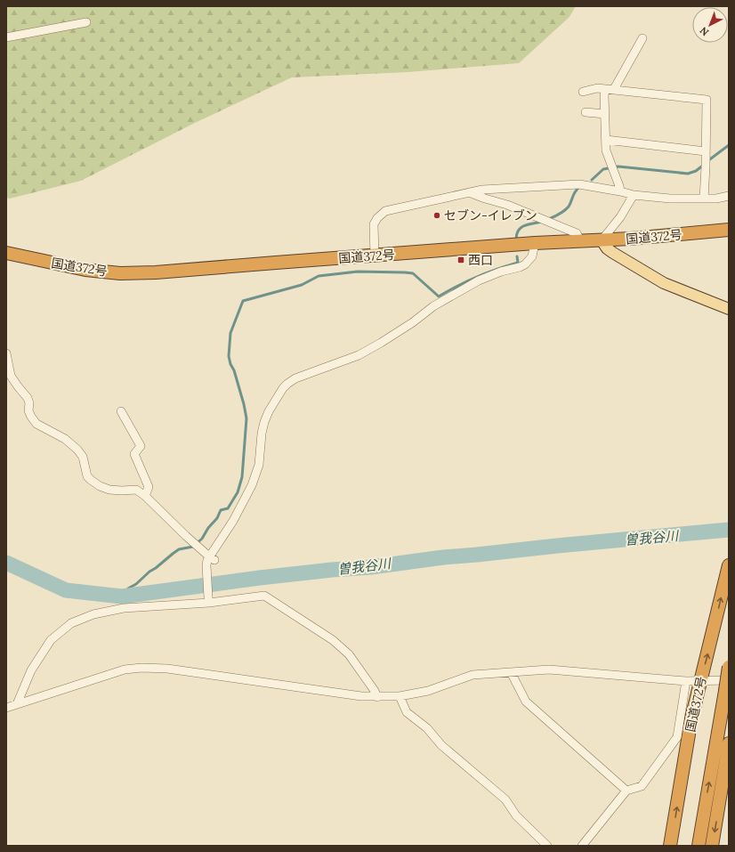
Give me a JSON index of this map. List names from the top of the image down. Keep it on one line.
{"streets":{"highway":["国道372号"]},"water":["曽我谷川"],"places":{"other":["セブン-イレブン"],"transit":["西口"]},"north":"bottom left"}
